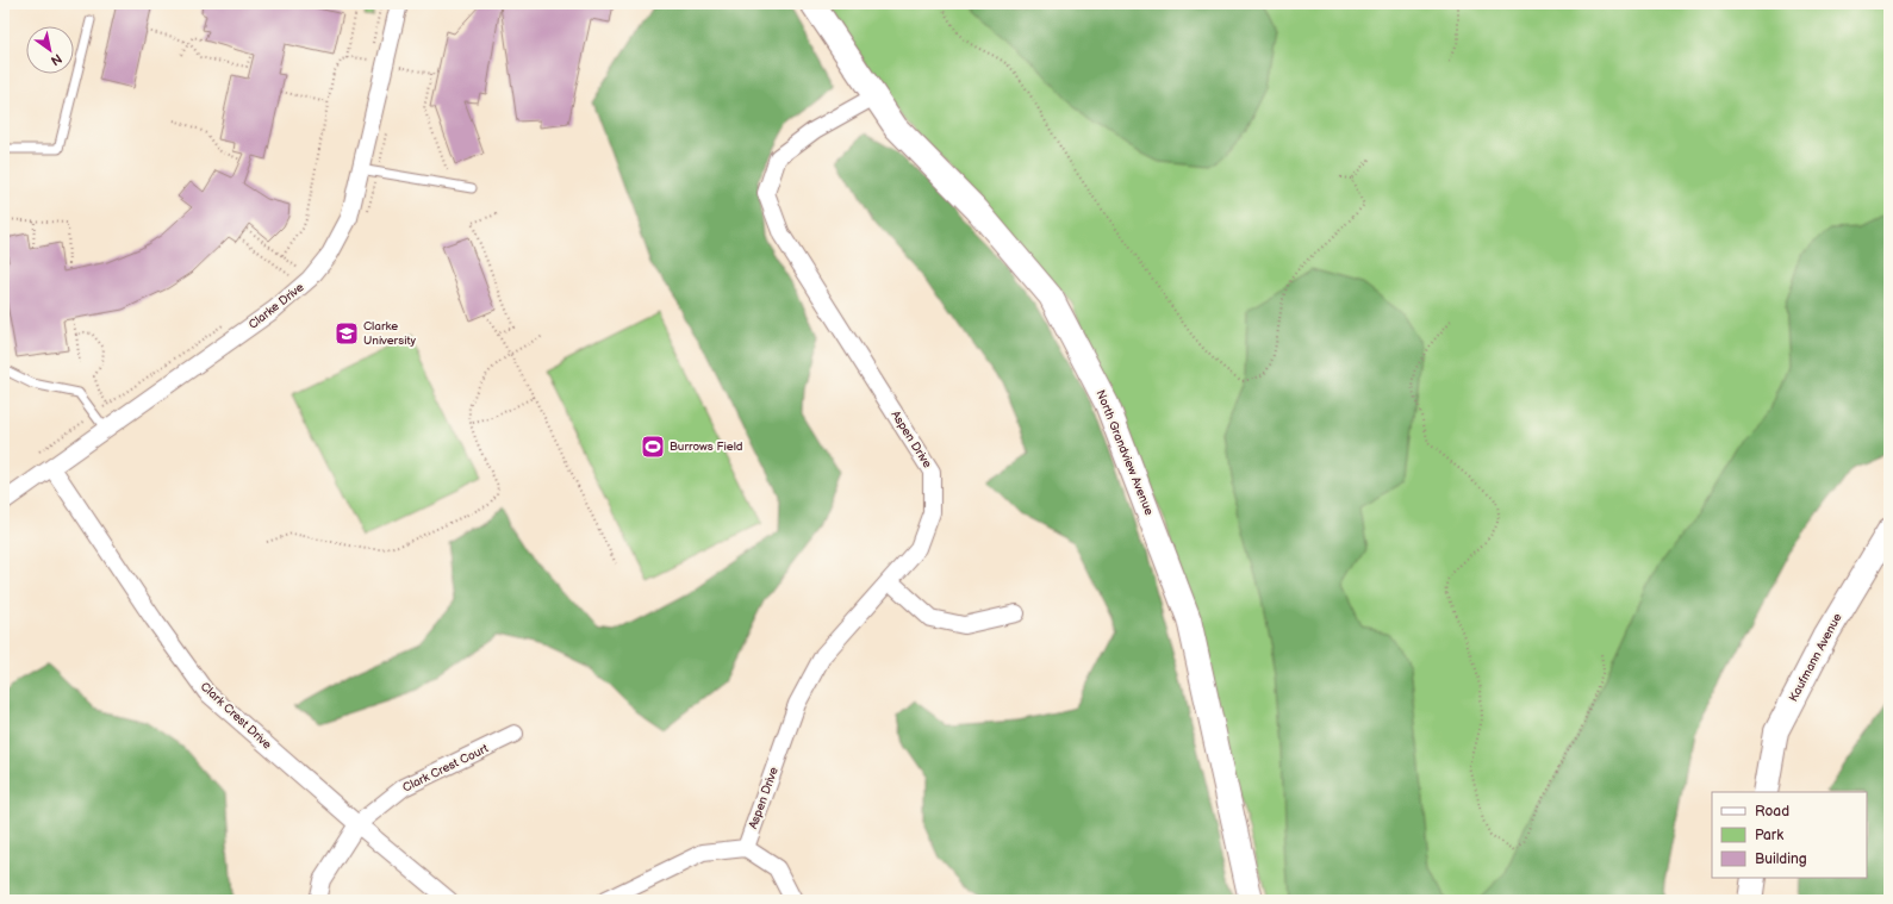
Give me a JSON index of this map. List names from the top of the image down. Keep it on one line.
{"streets":{"street":["Clarke Drive","Aspen Drive","North Grandview Avenue","Kaufmann Avenue","Clark Crest Drive","Clark Crest Court"]},"crossings":[["Clarke Drive","Clark Crest Drive"],["Aspen Drive","North Grandview Avenue"],["Clark Crest Drive","Clark Crest Court"]],"places":{"school or university":["Clarke University"],"sports":["Burrows Field"]},"legend":["Road","Park","Building"],"north":"bottom right"}
